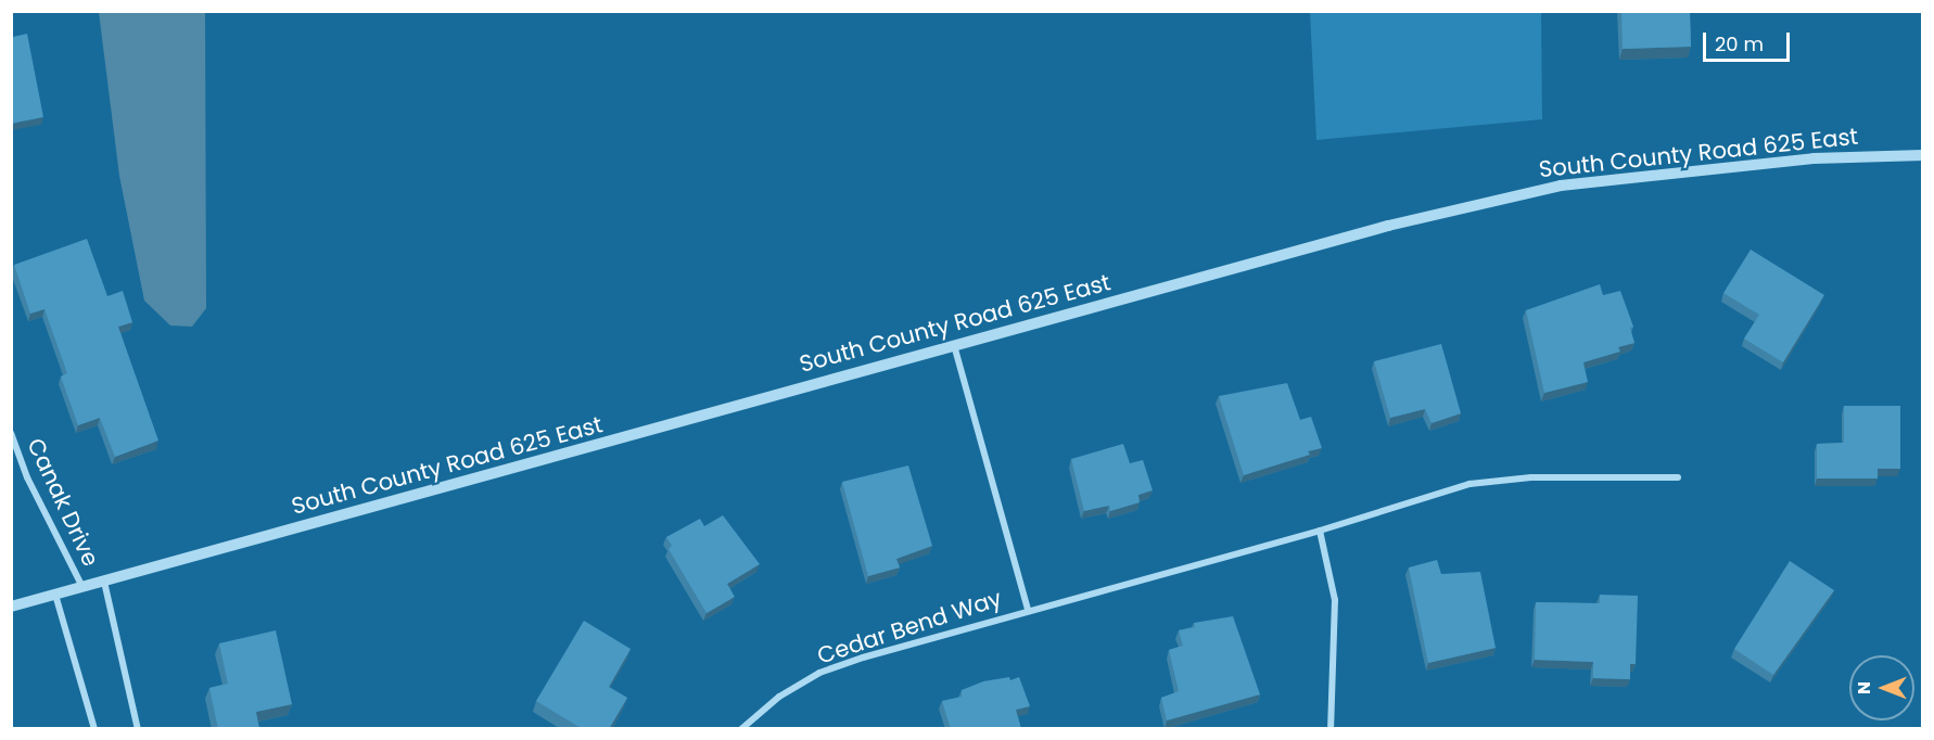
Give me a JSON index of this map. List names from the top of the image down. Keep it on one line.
{"streets":{"street":["South County Road 625 East","Canak Drive","Cedar Bend Way"]},"crossings":[["South County Road 625 East","Canak Drive"],["South County Road 625 East","Cedar Bend Way"]],"scale_bar":"20 m","north":"left"}
